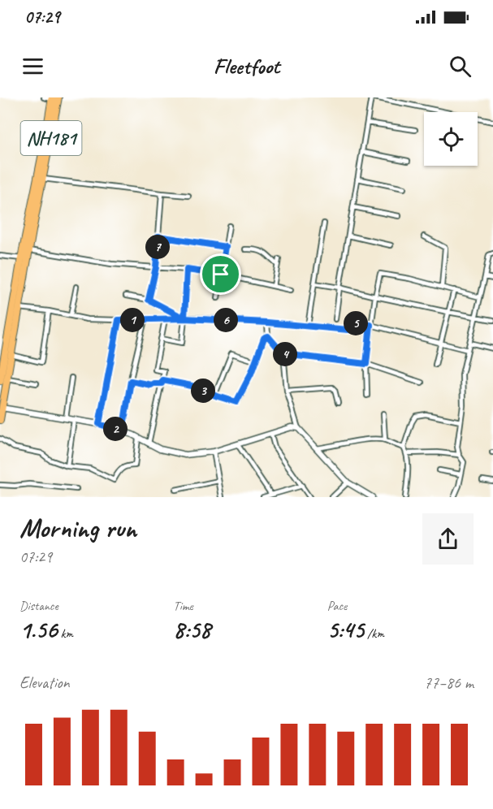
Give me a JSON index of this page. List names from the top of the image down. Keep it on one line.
{"streets":{"highway":["NH181"]},"page":{"status":"07:29","header":"Fleetfoot","pins":["7","1","6","5","4","3","2"],"heading":["Morning run","07:29"],"stats":[["Distance","1.56 km"],["Time","8:58"],["Pace","5:45 /km"]],"chart":["Elevation","77–86 m"]}}
